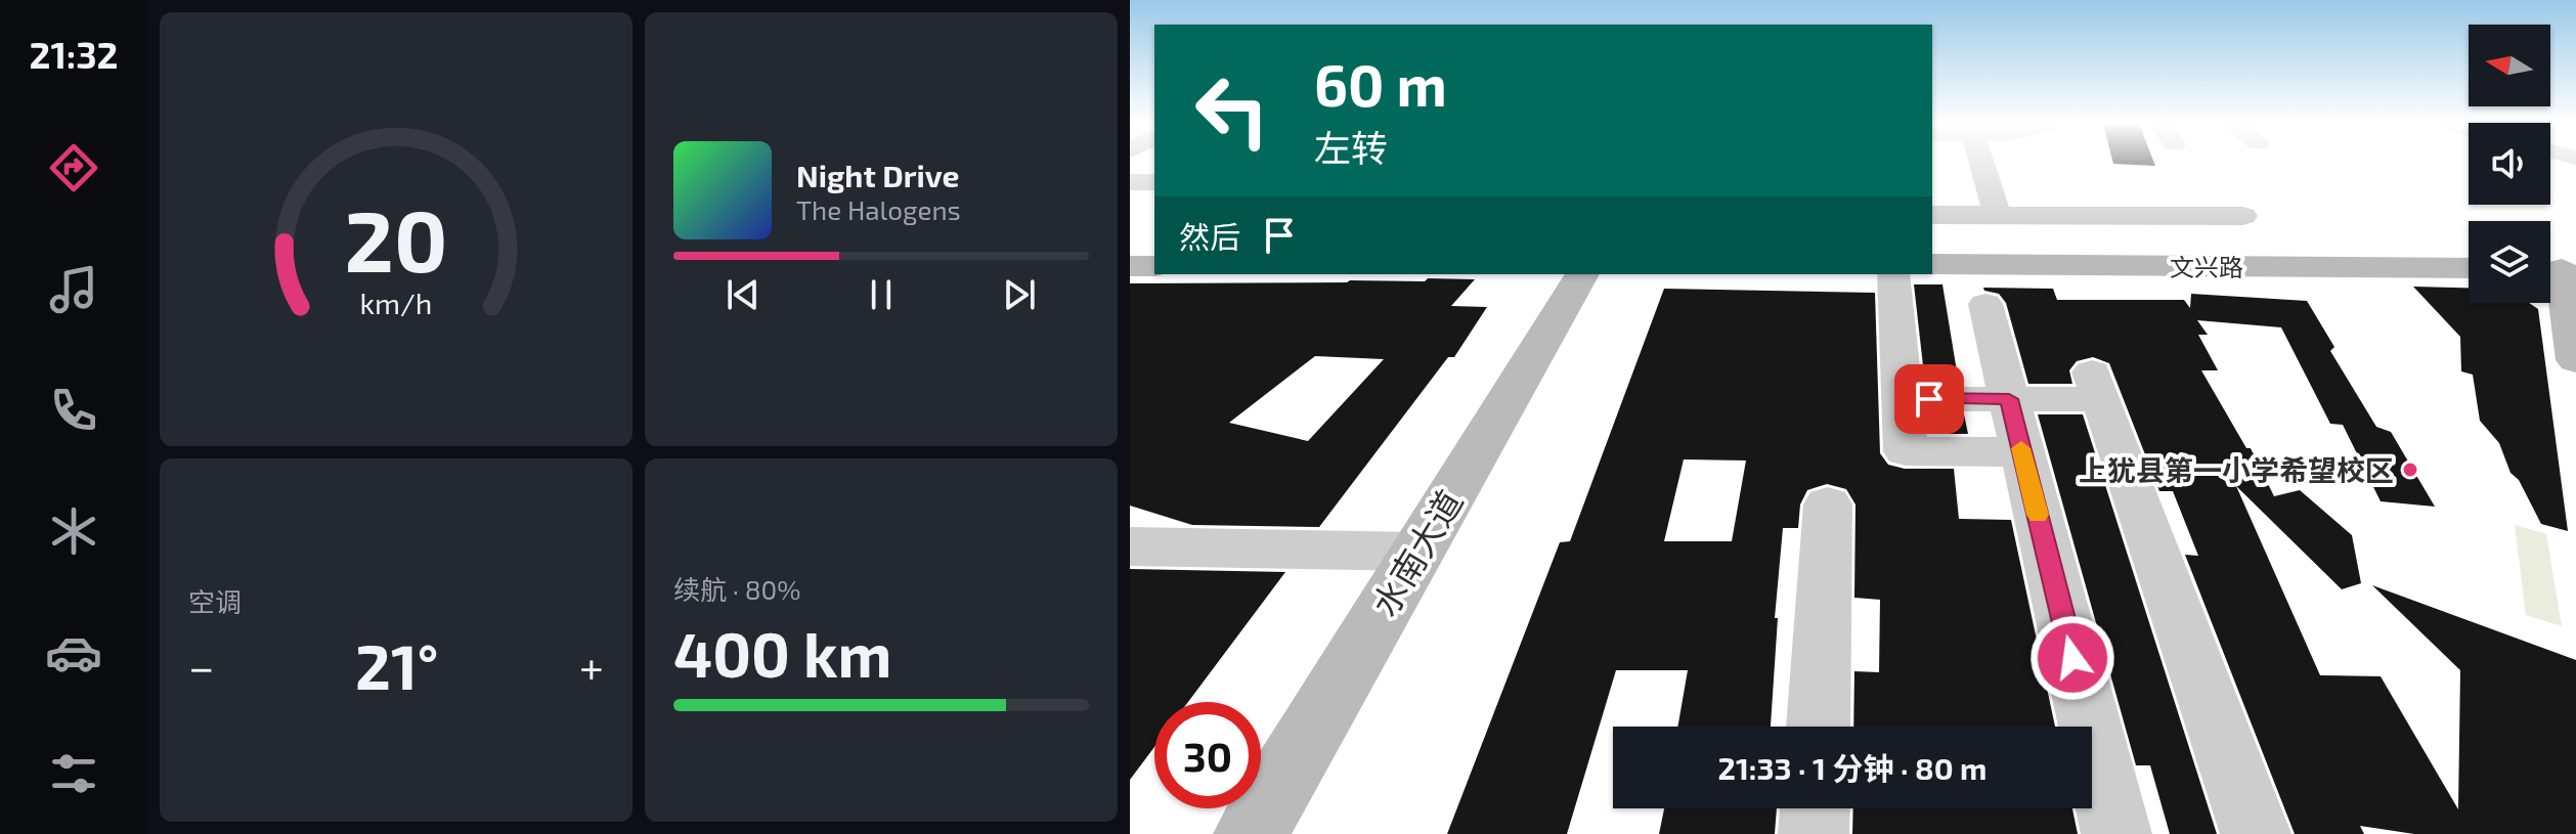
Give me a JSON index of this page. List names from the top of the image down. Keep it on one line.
{"streets":{"street":["文兴路","水南大道"]},"places":["上犹县第一小学希望校区"],"north":"left","page":{"tabs":"21:32","turn":["60 m","左转"],"song":["Night Drive","The Halogens"],"then":"然后","tile":["空调",["续航 · 80%","400 km"]],"heat":["−","21°","+"],"limit":"30","trip":"21:33 · 1 分钟 · 80 m","gauge":["20","km/h"]}}
